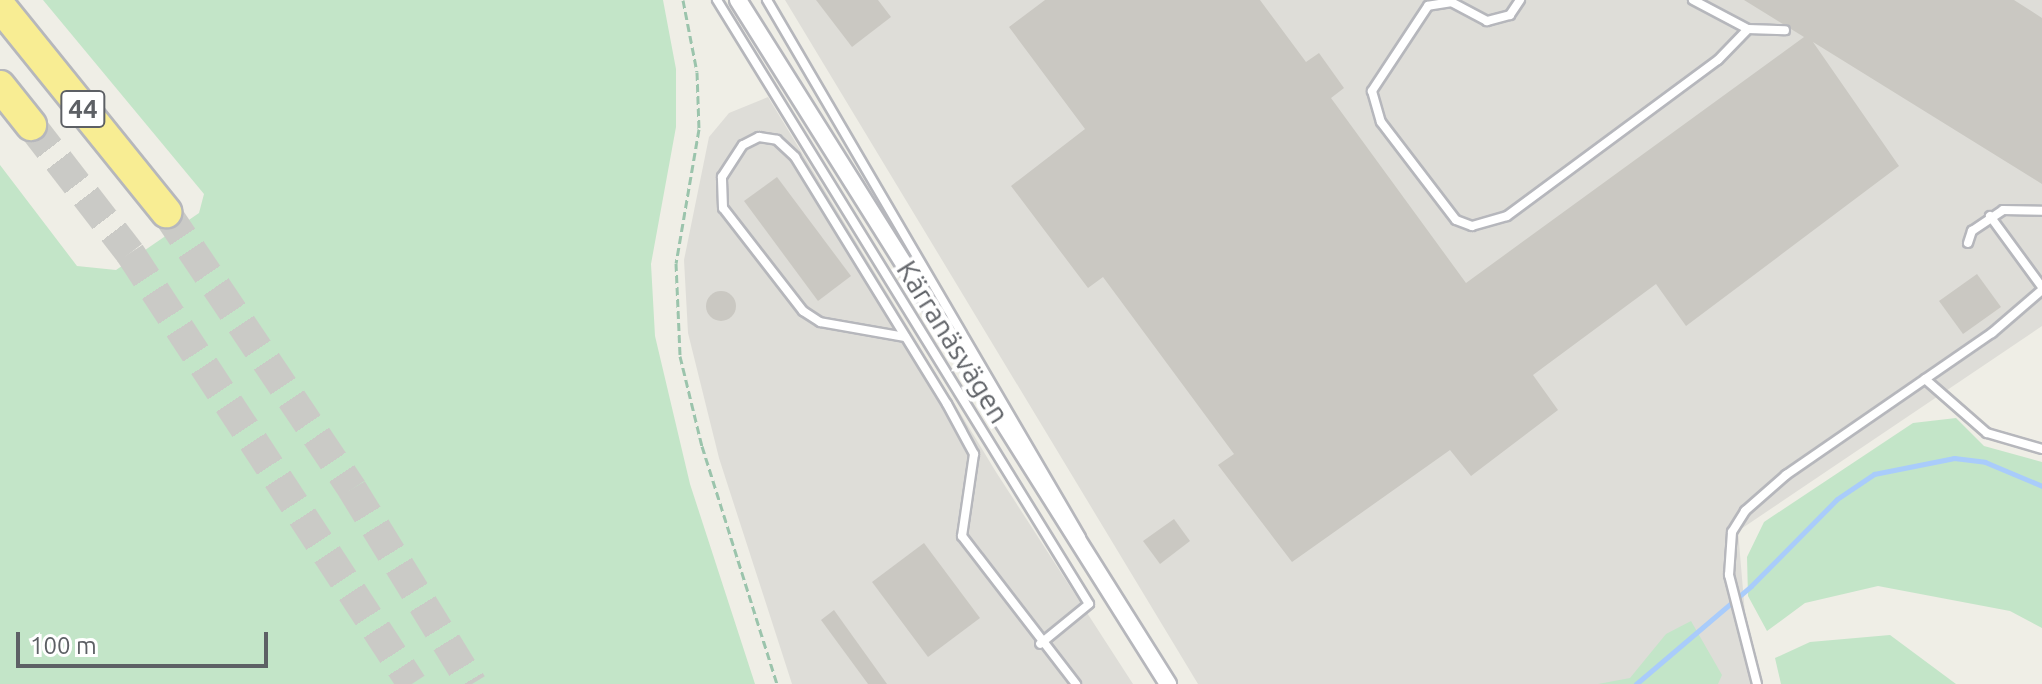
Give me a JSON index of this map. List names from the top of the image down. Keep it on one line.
{"streets":{"highway":["44"],"street":["Kärranäsvägen"]},"scale_bar":"100 m"}
